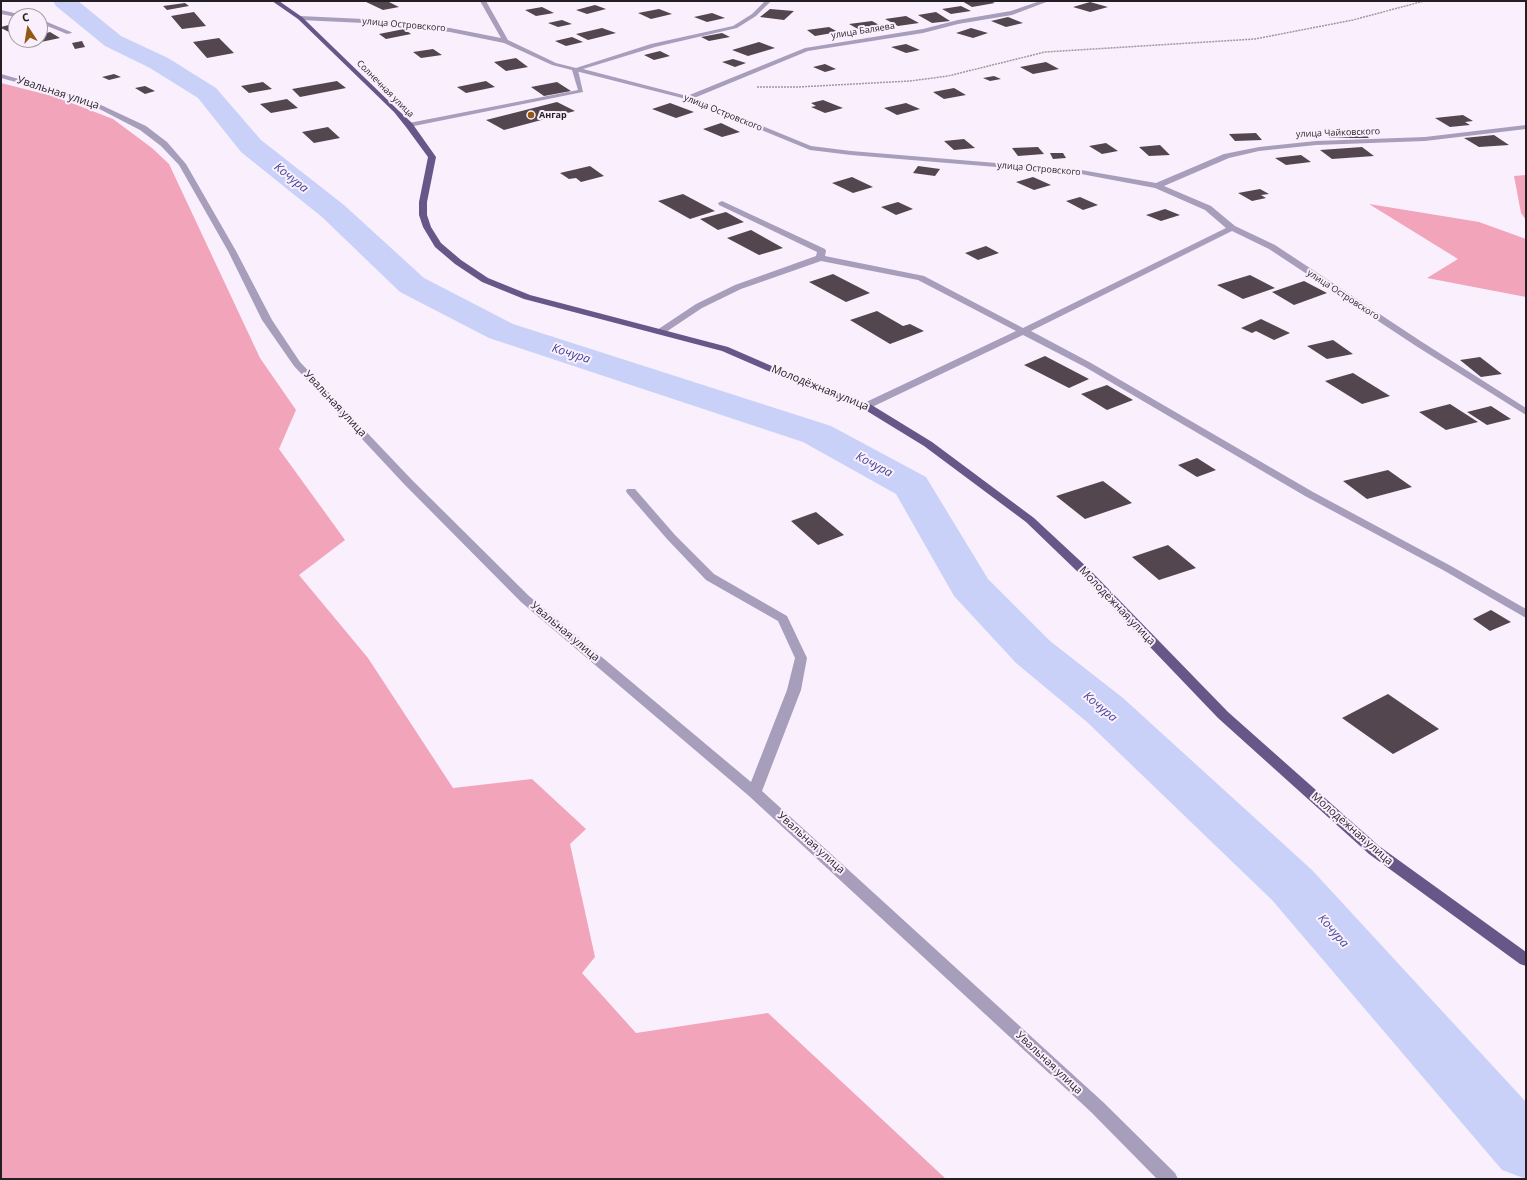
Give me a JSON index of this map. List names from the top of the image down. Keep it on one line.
{"streets":{"main road":["Солнечная улица","Молодёжная улица"],"street":["улица Островского","улица Баляева","Увальная улица","улица Чайковского"]},"crossings":[["улица Островского","улица Баляева"],["улица Островского","Солнечная улица"],["улица Островского","улица Чайковского"],["Солнечная улица","Молодёжная улица"]],"water":["Кочура"],"places":["Ангар"],"north":"top"}
